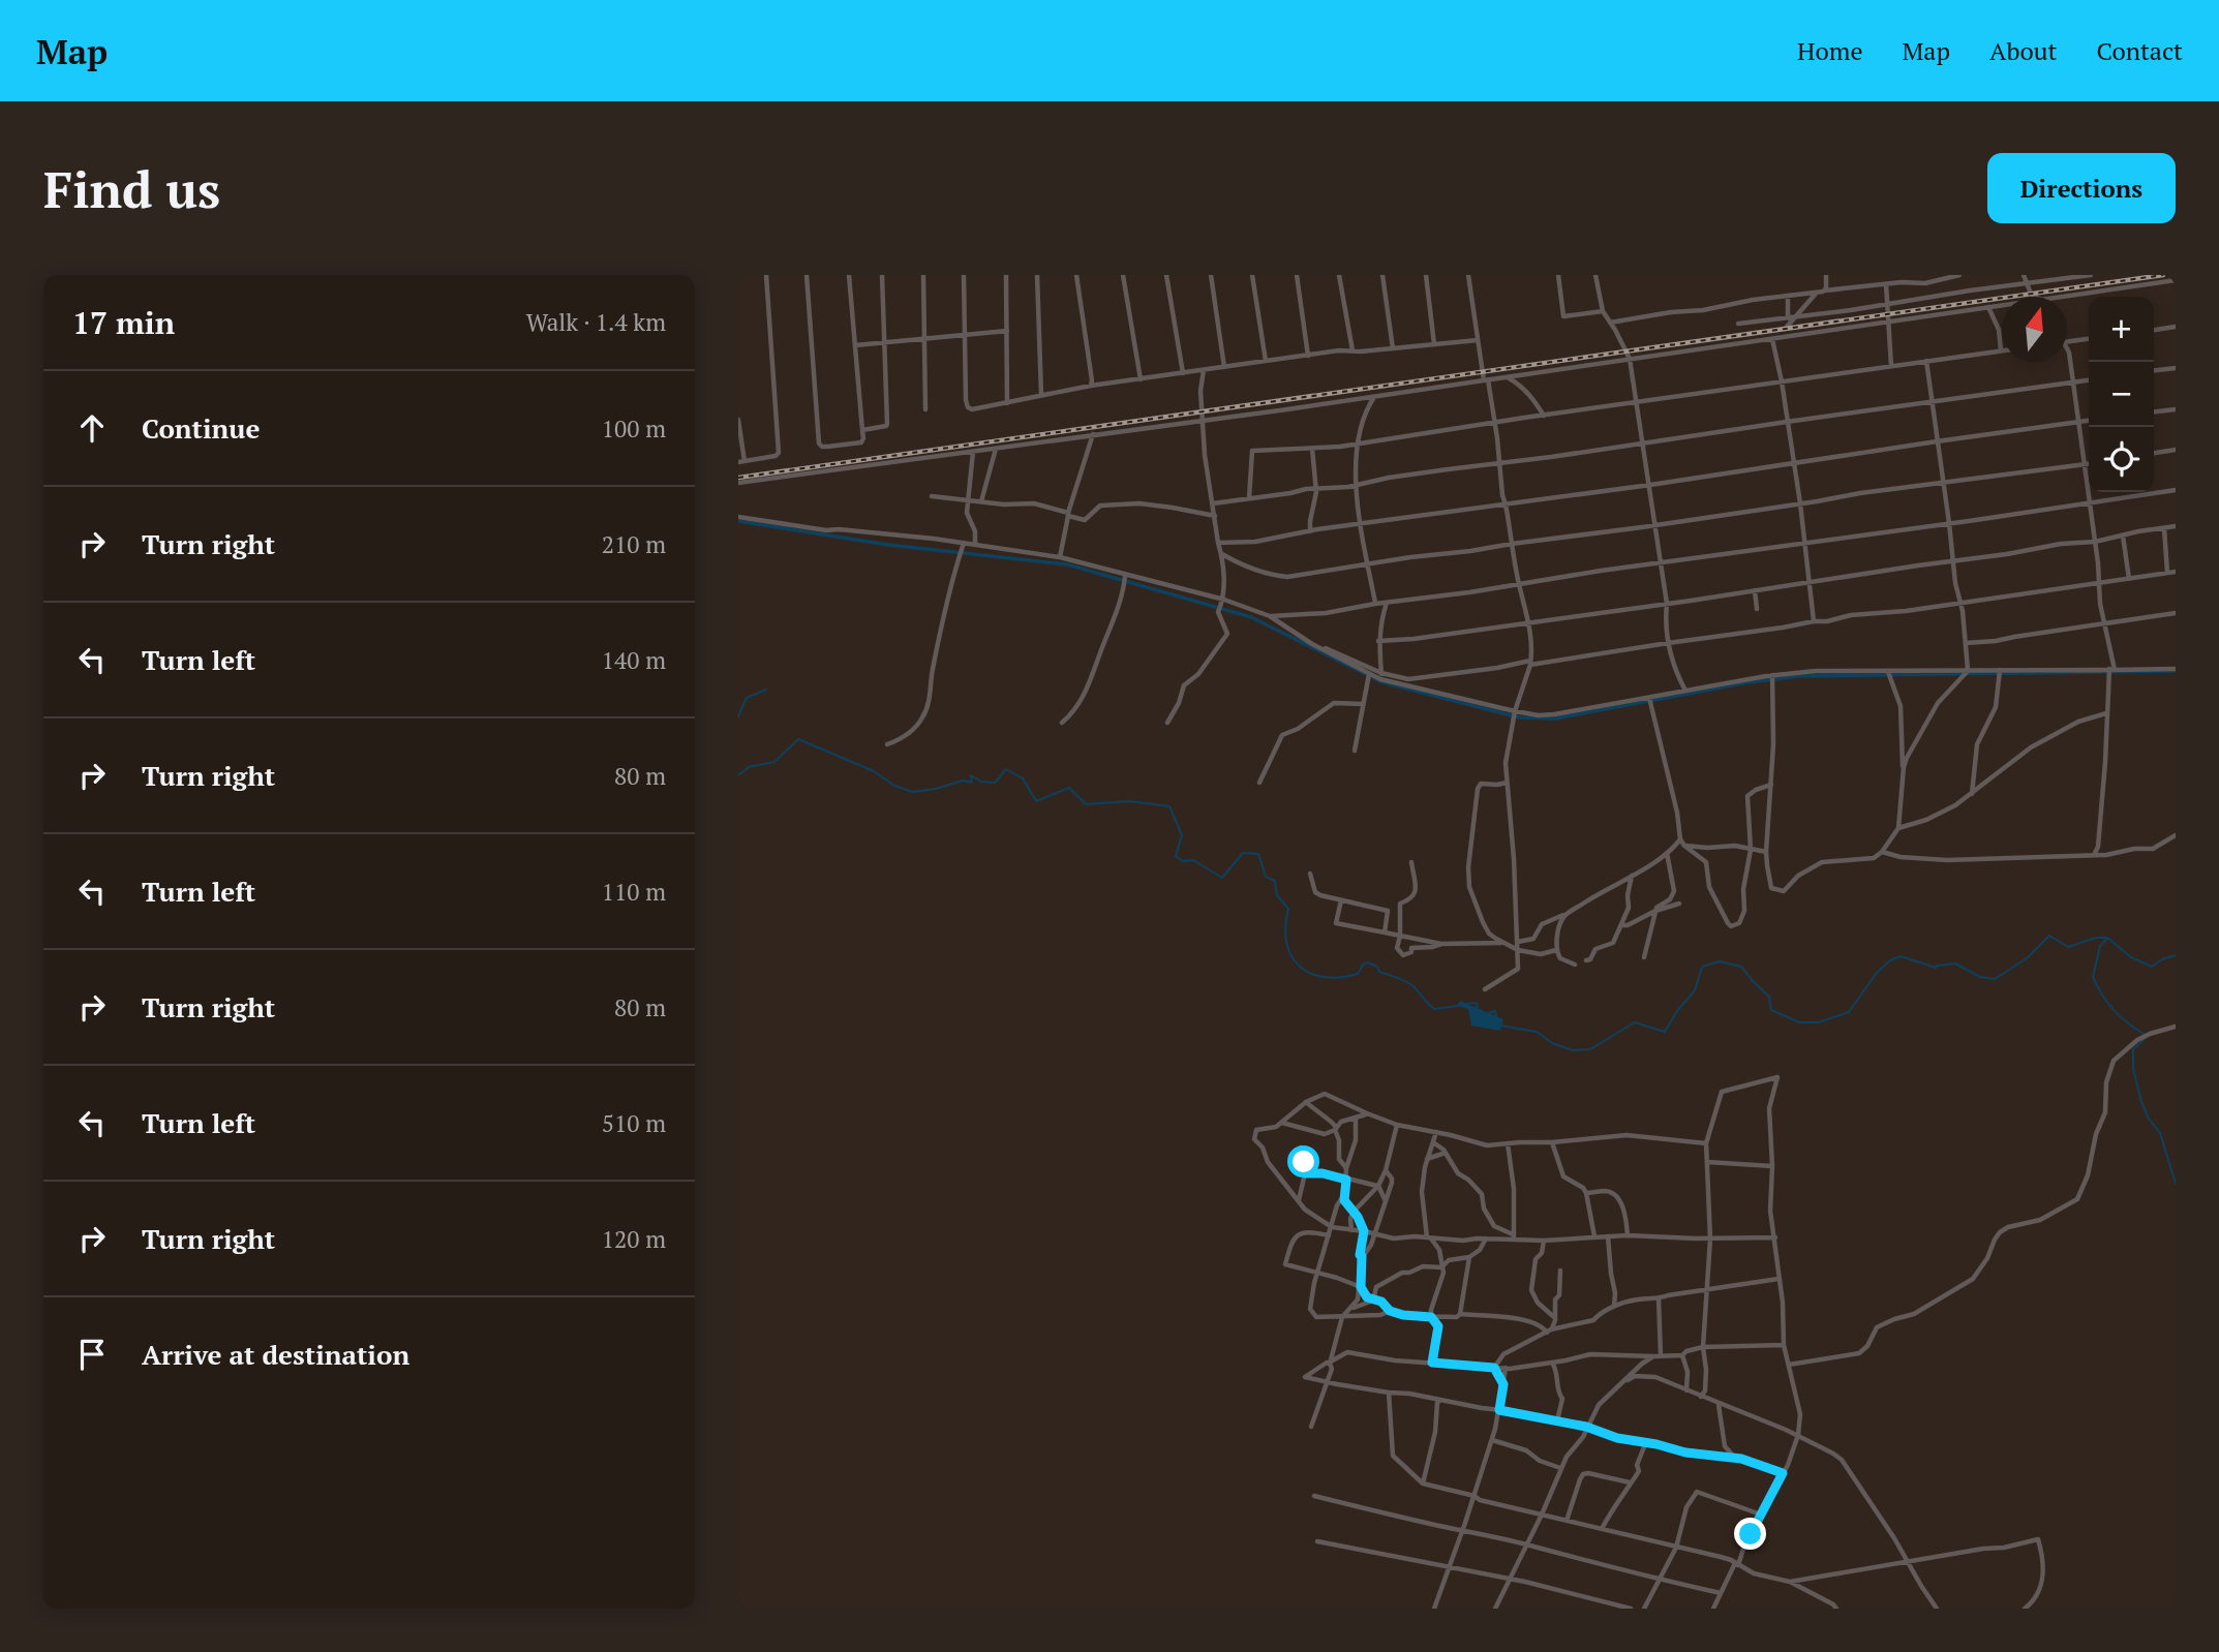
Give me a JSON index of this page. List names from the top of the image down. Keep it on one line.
{"north":"top","page":{"header":"Map","nav":["Home","Map","About","Contact"],"buttons":"Directions","title":"Find us","heading":["17 min","Walk · 1.4 km"],"map_buttons":["+","−"],"list":[["Continue","100 m"],["Turn right","210 m"],["Turn left","140 m"],["Turn right","80 m"],["Turn left","110 m"],["Turn right","80 m"],["Turn left","510 m"],["Turn right","120 m"],"Arrive at destination"]}}
